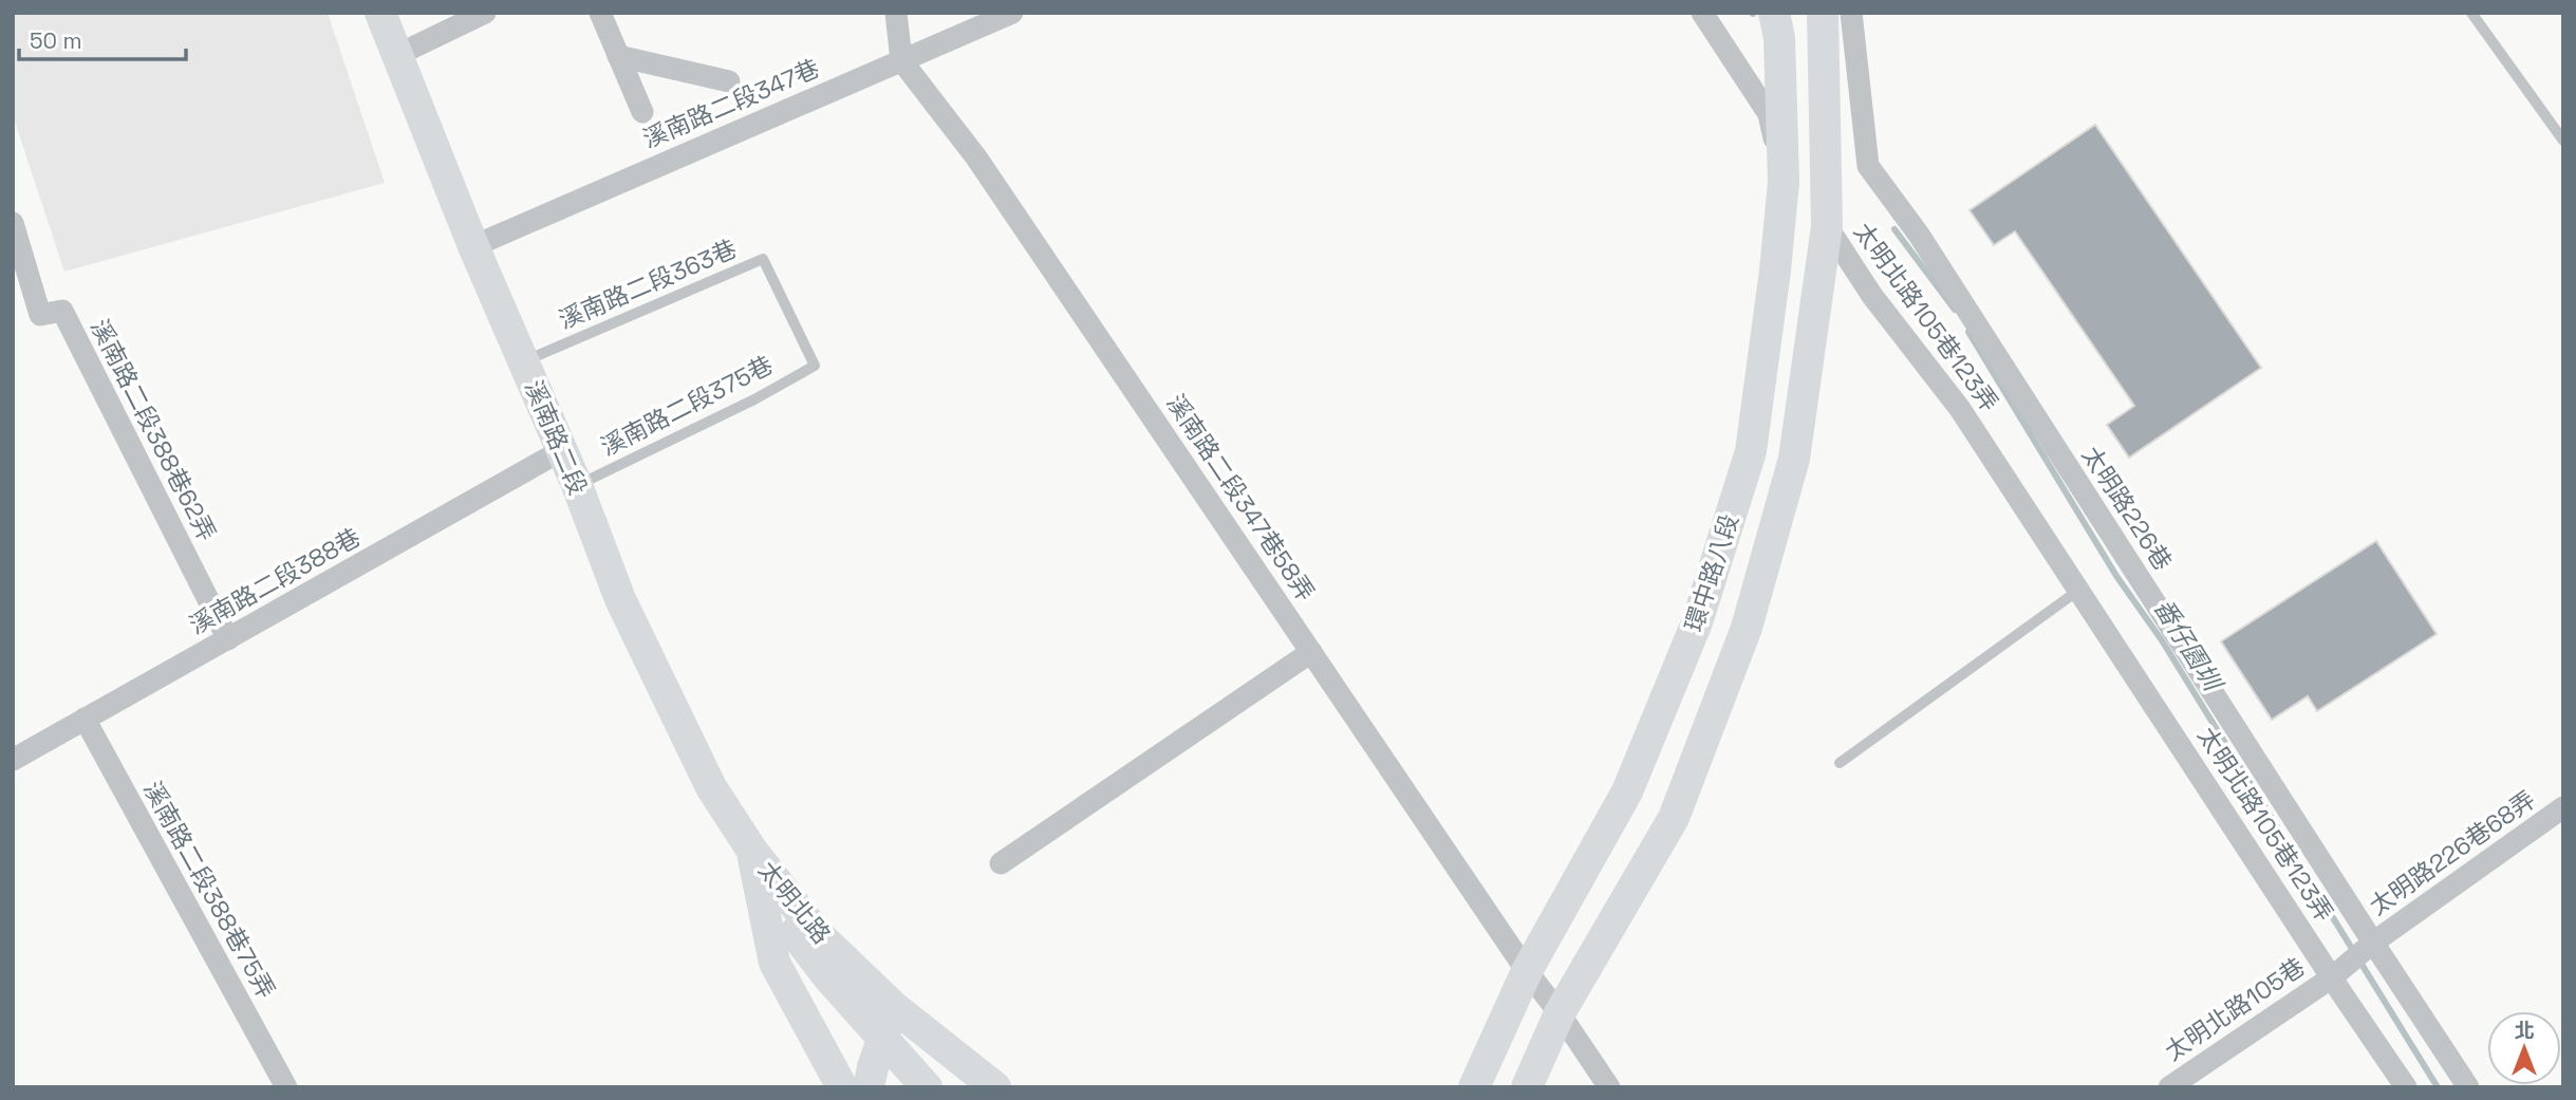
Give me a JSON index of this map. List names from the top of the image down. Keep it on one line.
{"streets":{"street":["溪南路二段347巷","太明北路105巷123弄","溪南路二段388巷62弄","溪南路二段","溪南路二段347巷58弄","太明路226巷","環中路八段","溪南路二段388巷","太明路226巷68弄","溪南路二段388巷75弄","太明北路","太明北路105巷"],"lane":["溪南路二段363巷","溪南路二段375巷"]},"crossings":[["溪南路二段347巷","溪南路二段"],["溪南路二段347巷","溪南路二段347巷58弄"],["溪南路二段363巷","溪南路二段375巷"],["溪南路二段363巷","溪南路二段"],["太明北路105巷123弄","環中路八段"],["太明北路105巷123弄","太明路226巷68弄"],["太明北路105巷123弄","太明北路105巷"],["溪南路二段375巷","溪南路二段"],["溪南路二段388巷62弄","溪南路二段388巷"],["溪南路二段","溪南路二段388巷"],["溪南路二段","太明北路"],["溪南路二段347巷58弄","環中路八段"],["太明路226巷","太明路226巷68弄"],["溪南路二段388巷","溪南路二段388巷75弄"],["太明路226巷68弄","太明北路105巷"]],"water":["番仔園圳"],"scale_bar":"50 m","north":"top"}
